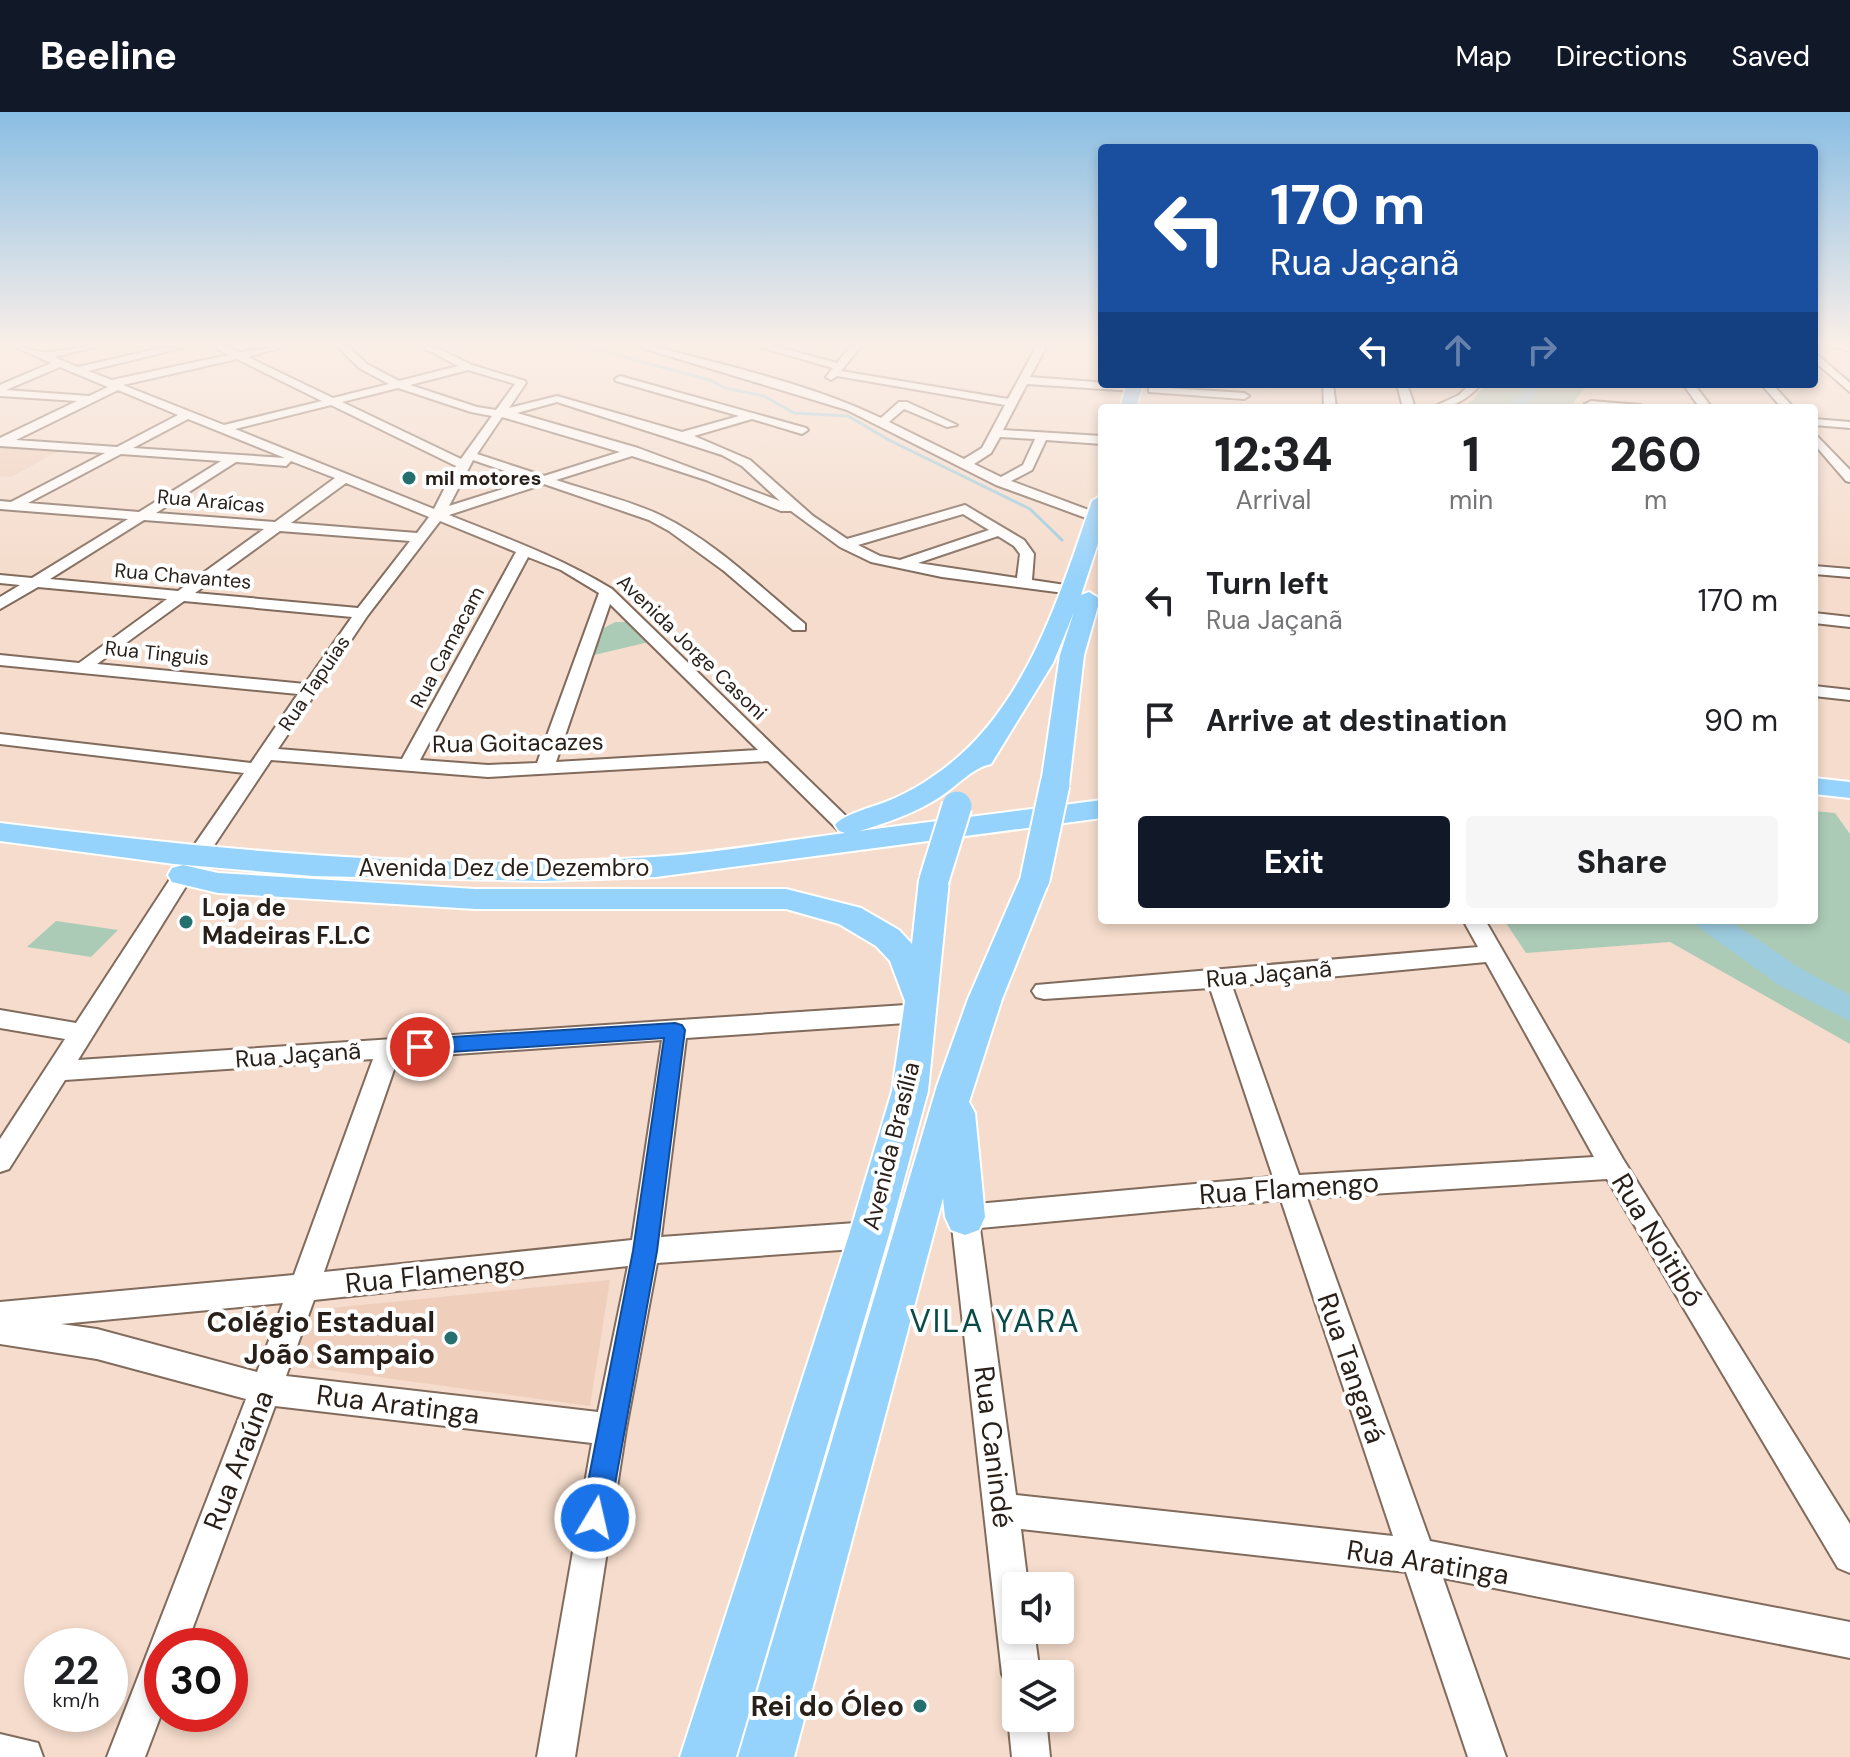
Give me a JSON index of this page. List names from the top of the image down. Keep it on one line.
{"streets":{"highway":["Avenida Dez de Dezembro","Avenida Brasília"],"street":["Rua Araícas","Rua Chavantes","Rua Camacam","Avenida Jorge Casoni","Rua Tinguis","Rua Tapuias","Rua Goitacazes","Rua Jaçanã","Rua Flamengo","Rua Noitibó","Rua Tangará","Rua Aratinga","Rua Canindé","Rua Araúna"]},"crossings":[["Rua Araícas","Rua Tapuias"],["Rua Chavantes","Rua Tapuias"],["Rua Camacam","Avenida Jorge Casoni"],["Rua Camacam","Rua Goitacazes"],["Avenida Jorge Casoni","Rua Tapuias"],["Avenida Jorge Casoni","Rua Goitacazes"],["Rua Tinguis","Rua Tapuias"],["Rua Tapuias","Rua Goitacazes"],["Rua Tapuias","Avenida Dez de Dezembro"],["Rua Tapuias","Rua Jaçanã"],["Rua Jaçanã","Avenida Brasília"],["Rua Jaçanã","Rua Noitibó"],["Rua Jaçanã","Rua Tangará"],["Rua Jaçanã","Rua Araúna"],["Avenida Brasília","Rua Flamengo"],["Rua Flamengo","Rua Noitibó"],["Rua Flamengo","Rua Tangará"],["Rua Flamengo","Rua Canindé"],["Rua Flamengo","Rua Araúna"],["Rua Tangará","Rua Aratinga"],["Rua Aratinga","Rua Canindé"],["Rua Aratinga","Rua Araúna"]],"districts":["VILA YARA"],"places":["mil motores","Loja de Madeiras F.L.C","Colégio Estadual João Sampaio","Rei do Óleo"],"page":{"header":"Beeline","nav":["Map","Directions","Saved"],"turn":["170 m","Rua Jaçanã"],"eta":["12:34","Arrival","1","min","260","m"],"list":[{"name":"Turn left","note":"Rua Jaçanã","value":"170 m"},{"name":"Arrive at destination","value":"90 m"}],"buttons":["Exit","Share"],"speed":"22 km/h","limit":"30"}}
